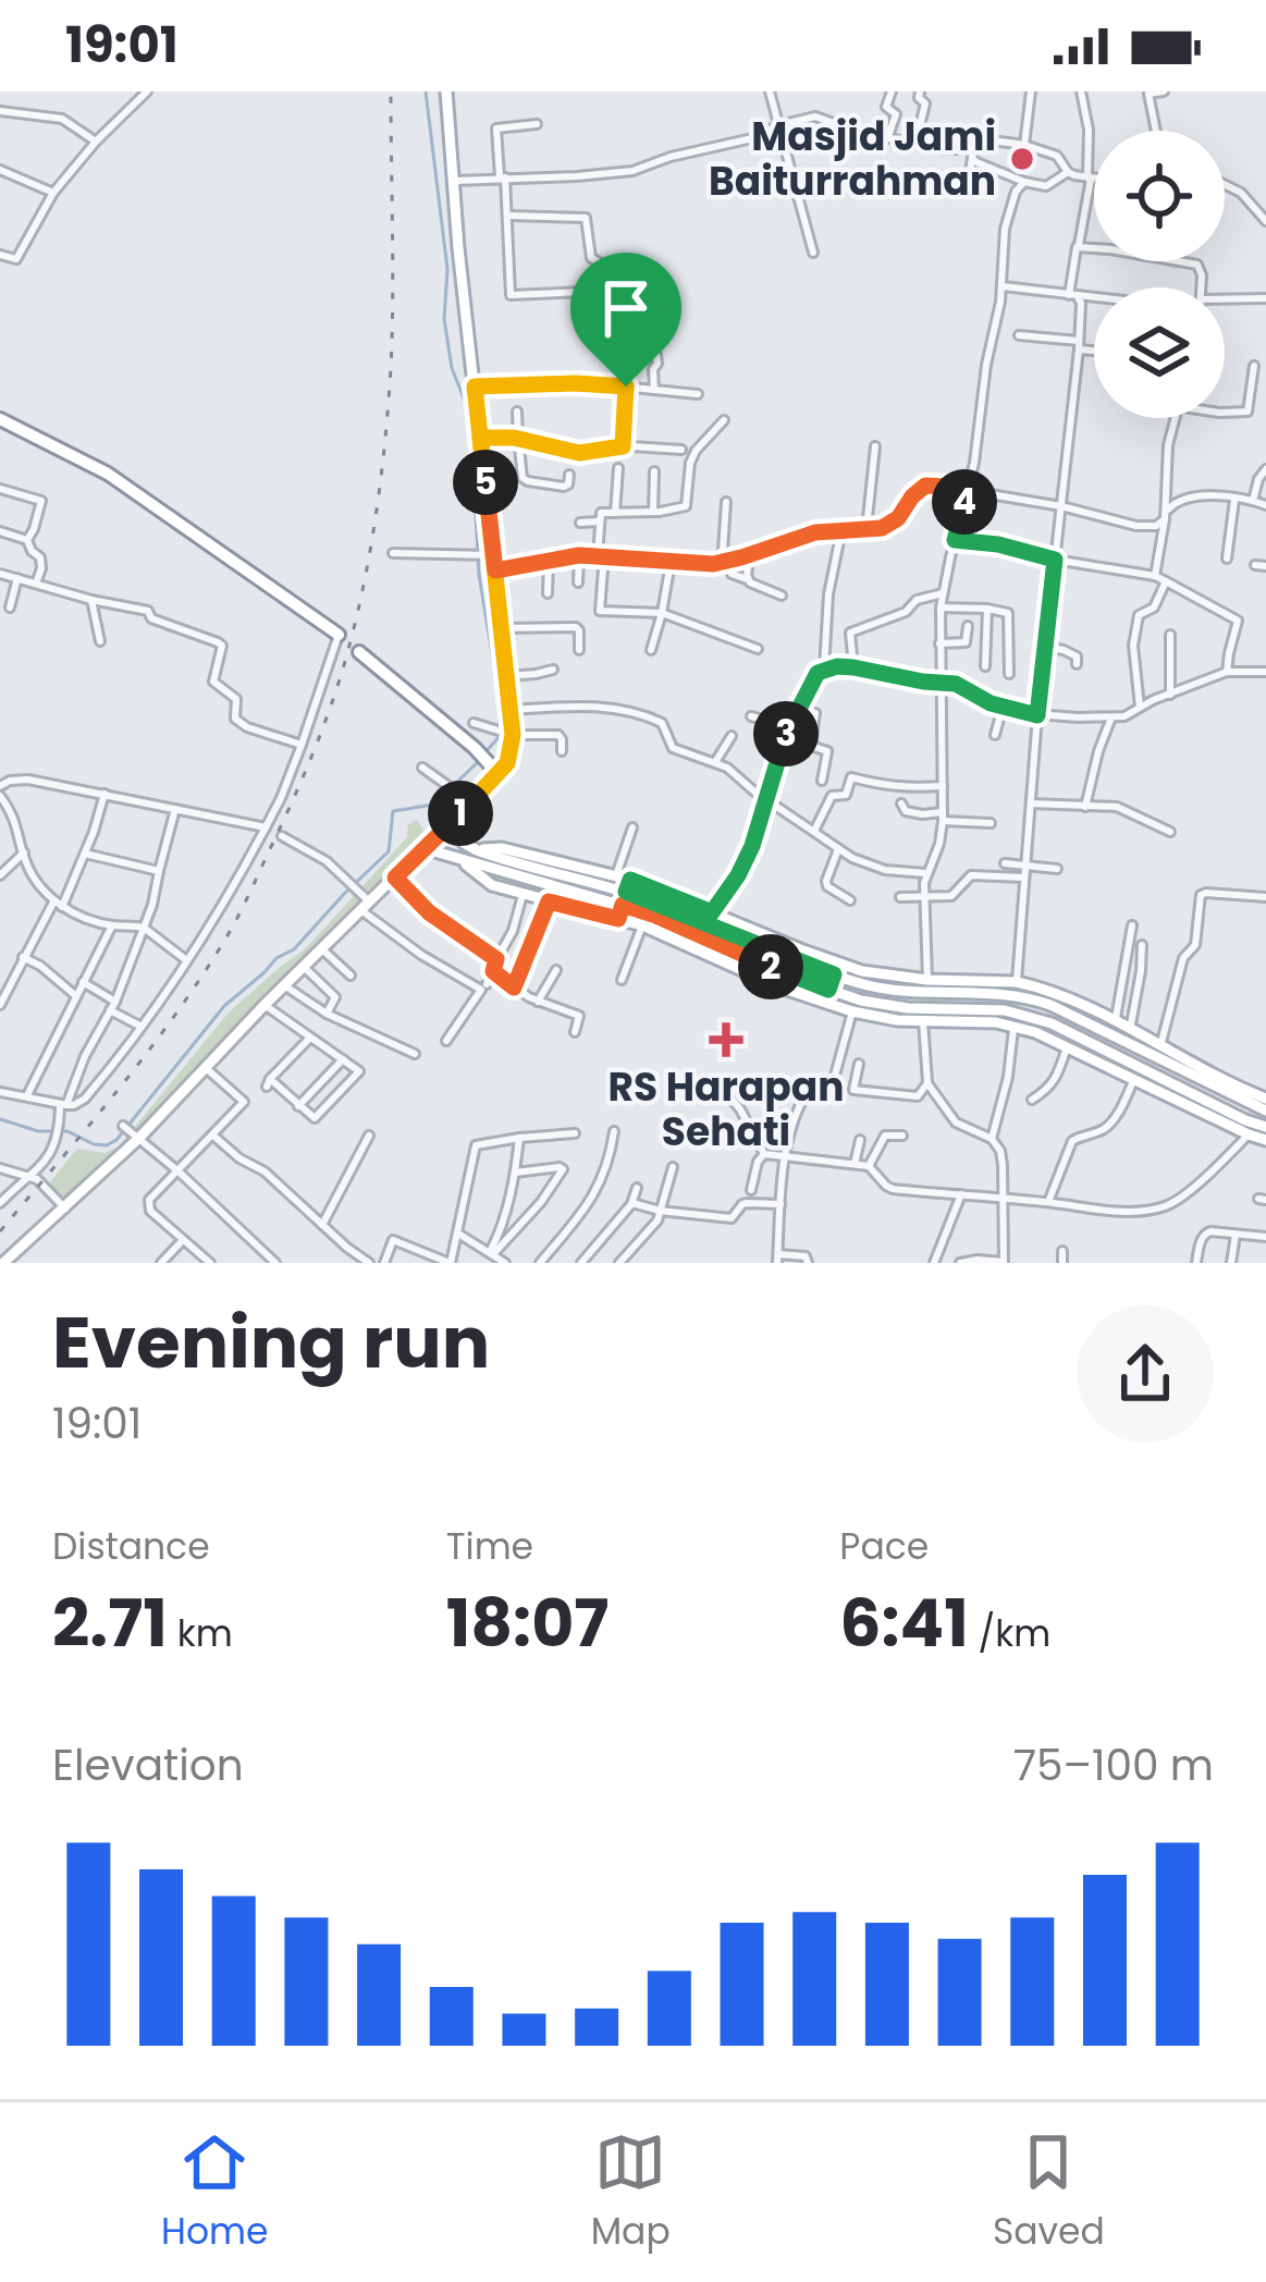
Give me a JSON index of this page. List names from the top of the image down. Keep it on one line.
{"places":{"other":["Masjid Jami Baiturrahman"],"health":["RS Harapan Sehati"]},"page":{"status":"19:01","pins":["5","4","3","1","2"],"heading":["Evening run","19:01"],"stats":[["Distance","2.71 km"],["Time","18:07"],["Pace","6:41 /km"]],"chart":["Elevation","75–100 m"],"tabs":["Home","Map","Saved"]}}
